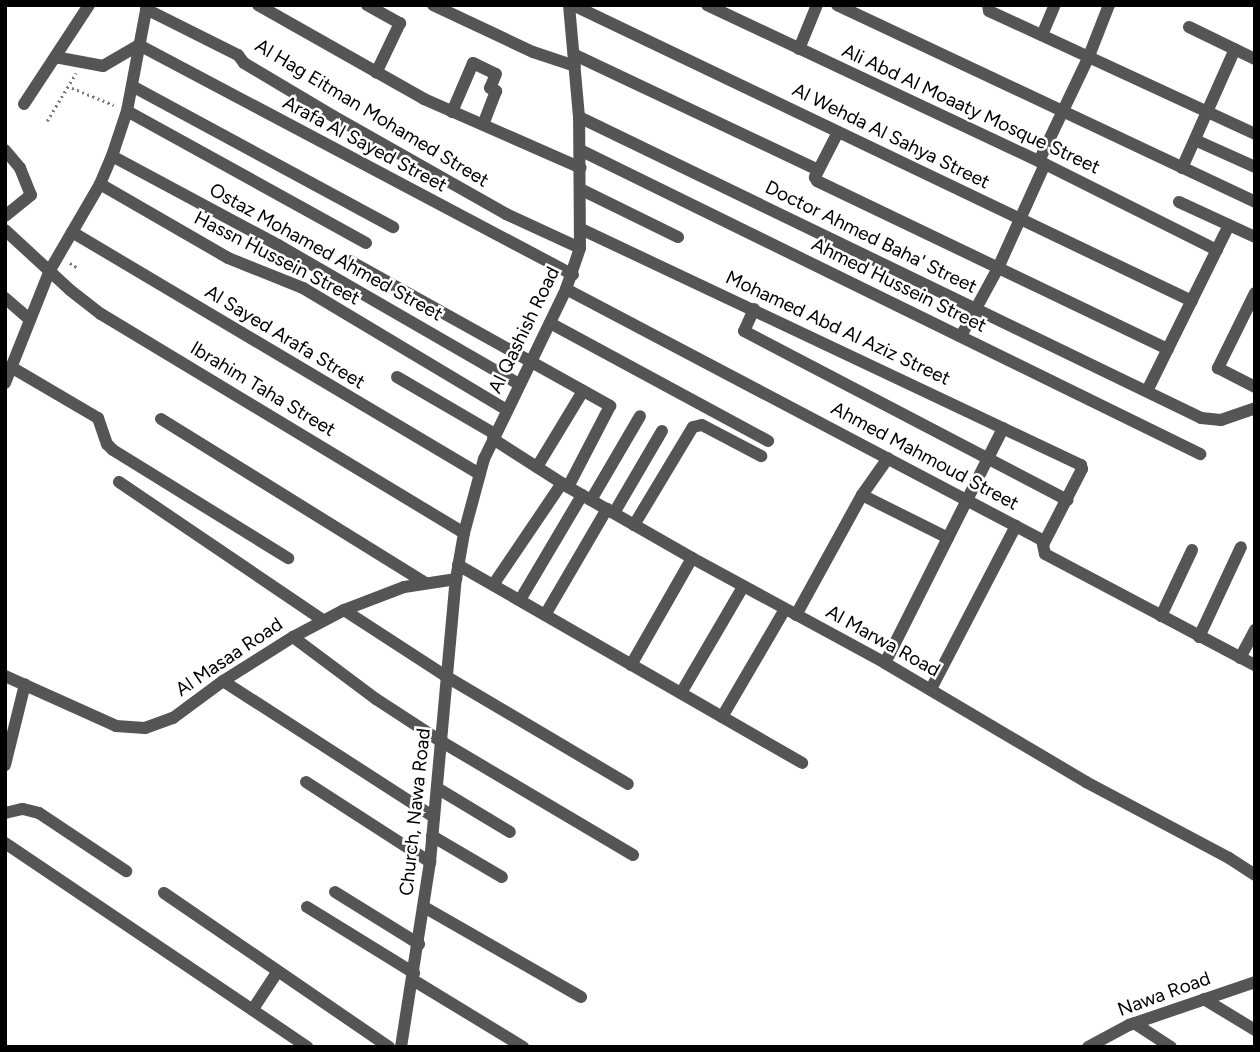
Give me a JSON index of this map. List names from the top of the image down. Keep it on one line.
{"streets":{"street":["Ali Abd Al Moaaty Mosque Street","Al Hag Eitman Mohamed Street","Al Wehda Al Sahya Street","Arafa Al Sayed Street","Doctor Ahmed Baha' Street","Ostaz Mohamed Ahmed Street","Hassn Hussein Street","Ahmed Hussein Street","Mohamed Abd Al Aziz Street","Al Qashish Road","Al Sayed Arafa Street","Ibrahim Taha Street","Ahmed Mahmoud Street","Al Marwa Road","Al Masaa Road","Church, Nawa Road","Nawa Road"]},"crossings":[["Al Hag Eitman Mohamed Street","Al Qashish Road"],["Al Wehda Al Sahya Street","Al Qashish Road"],["Arafa Al Sayed Street","Al Qashish Road"],["Doctor Ahmed Baha' Street","Al Qashish Road"],["Ostaz Mohamed Ahmed Street","Al Qashish Road"],["Hassn Hussein Street","Al Qashish Road"],["Ahmed Hussein Street","Al Qashish Road"],["Mohamed Abd Al Aziz Street","Al Qashish Road"],["Al Qashish Road","Al Sayed Arafa Street"],["Al Qashish Road","Ibrahim Taha Street"],["Al Qashish Road","Ahmed Mahmoud Street"],["Al Qashish Road","Al Marwa Road"],["Al Qashish Road","Al Masaa Road"],["Al Qashish Road","Church, Nawa Road"],["Al Masaa Road","Church, Nawa Road"]]}
